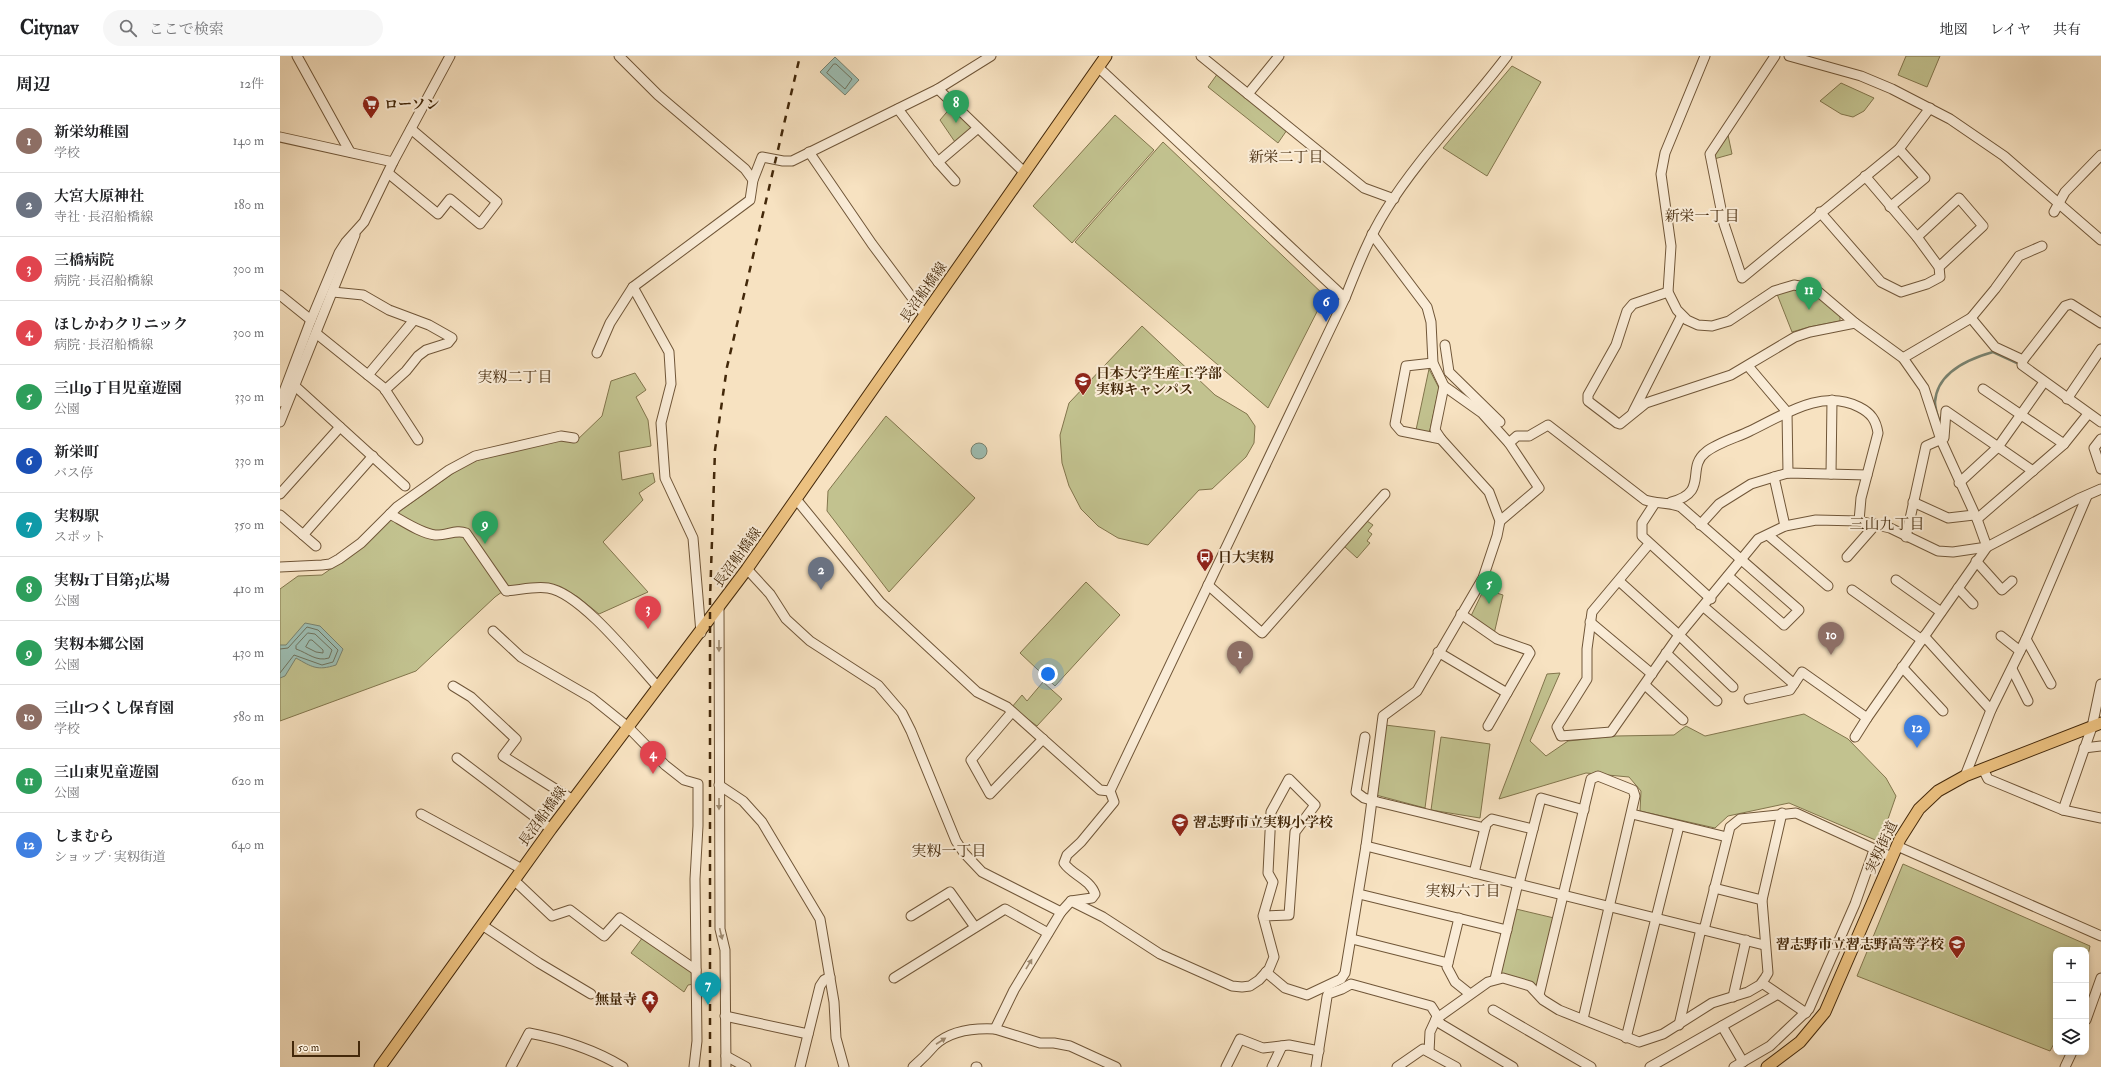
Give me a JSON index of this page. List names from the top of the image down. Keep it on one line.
{"streets":{"main road":["長沼船橋線","実籾街道"]},"districts":["新栄二丁目","新栄一丁目","実籾二丁目","三山九丁目","実籾一丁目","実籾六丁目"],"places":{"supermarket":["ローソン"],"school or university":["日本大学生産工学部 実籾キャンパス","習志野市立実籾小学校","習志野市立習志野高等学校"],"bus stop":["日大実籾"],"temple":["無量寺"]},"scale_bar":"50 m","page":{"header":"Citynav","search":"ここで検索","nav":["地図","レイヤ","共有"],"heading":["周辺","12件"],"pins":["8","11","6","9","2","5","3","10","1","12","4","7"],"list":[{"mark":"1","name":"新栄幼稚園","note":"学校","value":"140 m"},{"mark":"2","name":"大宮大原神社","note":"寺社 · 長沼船橋線","value":"180 m"},{"mark":"3","name":"三橋病院","note":"病院 · 長沼船橋線","value":"300 m"},{"mark":"4","name":"ほしかわクリニック","note":"病院 · 長沼船橋線","value":"300 m"},{"mark":"5","name":"三山9丁目児童遊園","note":"公園","value":"330 m"},{"mark":"6","name":"新栄町","note":"バス停","value":"330 m"},{"mark":"7","name":"実籾駅","note":"スポット","value":"350 m"},{"mark":"8","name":"実籾1丁目第3広場","note":"公園","value":"410 m"},{"mark":"9","name":"実籾本郷公園","note":"公園","value":"430 m"},{"mark":"10","name":"三山つくし保育園","note":"学校","value":"580 m"},{"mark":"11","name":"三山東児童遊園","note":"公園","value":"620 m"},{"mark":"12","name":"しまむら","note":"ショップ · 実籾街道","value":"640 m"}],"map_buttons":["+","−"],"scale":"50 m"}}
